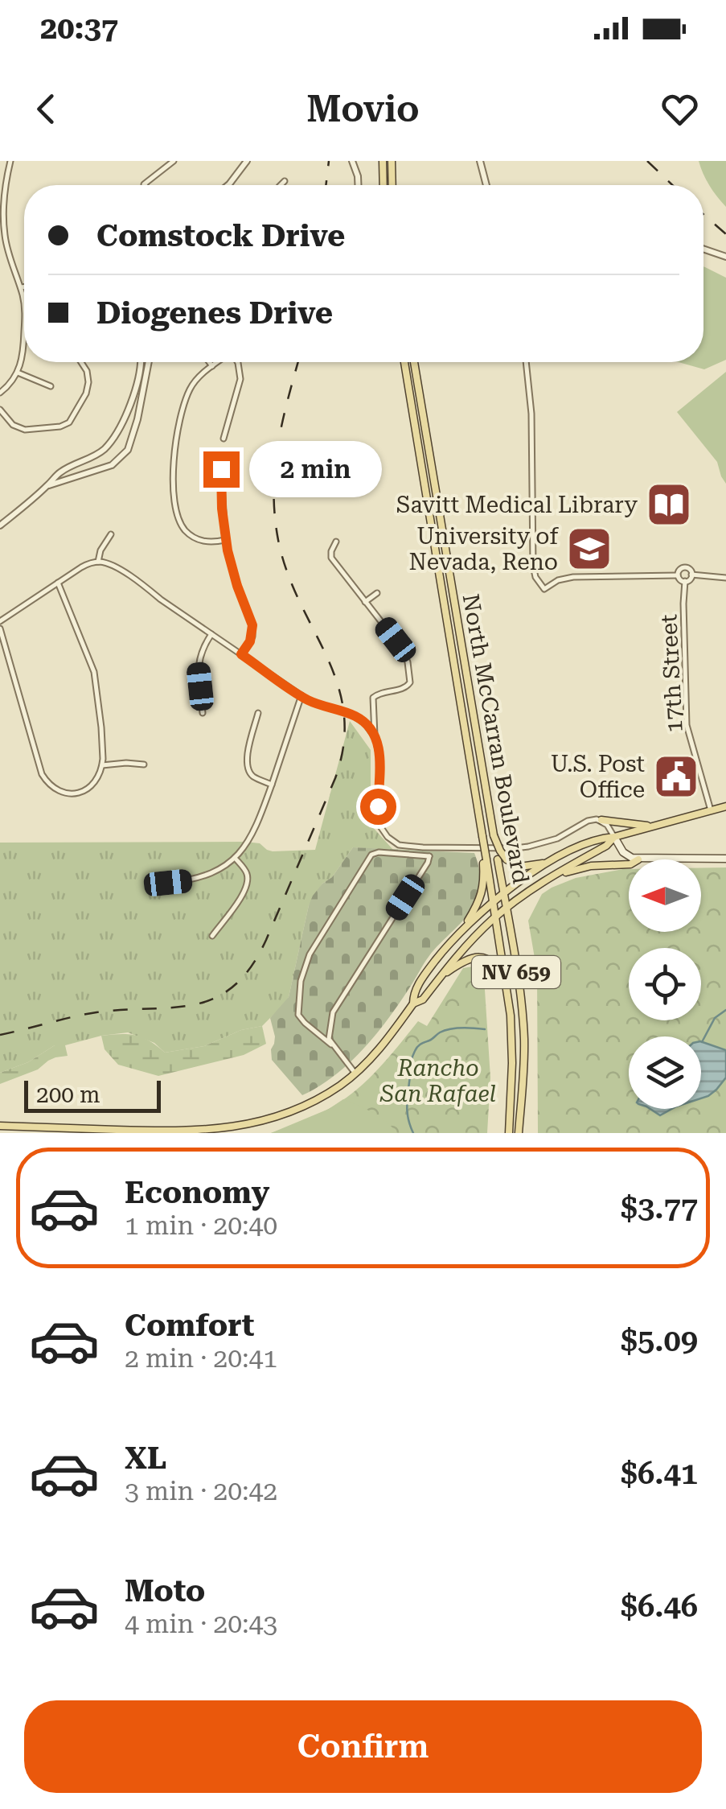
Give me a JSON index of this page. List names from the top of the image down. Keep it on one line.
{"streets":{"main road":["North McCarran Boulevard","NV 659"],"street":["17th Street"]},"parks":["Rancho San Rafael"],"places":{"library":["Savitt Medical Library"],"school or university":["University of Nevada, Reno"],"public building":["U.S. Post Office"]},"scale_bar":"200 m","north":"left","page":{"status":"20:37","header":"Movio","banner":["Comstock Drive","Diogenes Drive"],"bubble":"2 min","scale":"200 m","list":[{"name":"Economy","note":"1 min · 20:40","value":"$3.77"},{"name":"Comfort","note":"2 min · 20:41","value":"$5.09"},{"name":"XL","note":"3 min · 20:42","value":"$6.41"},{"name":"Moto","note":"4 min · 20:43","value":"$6.46"}],"buttons":"Confirm"}}
